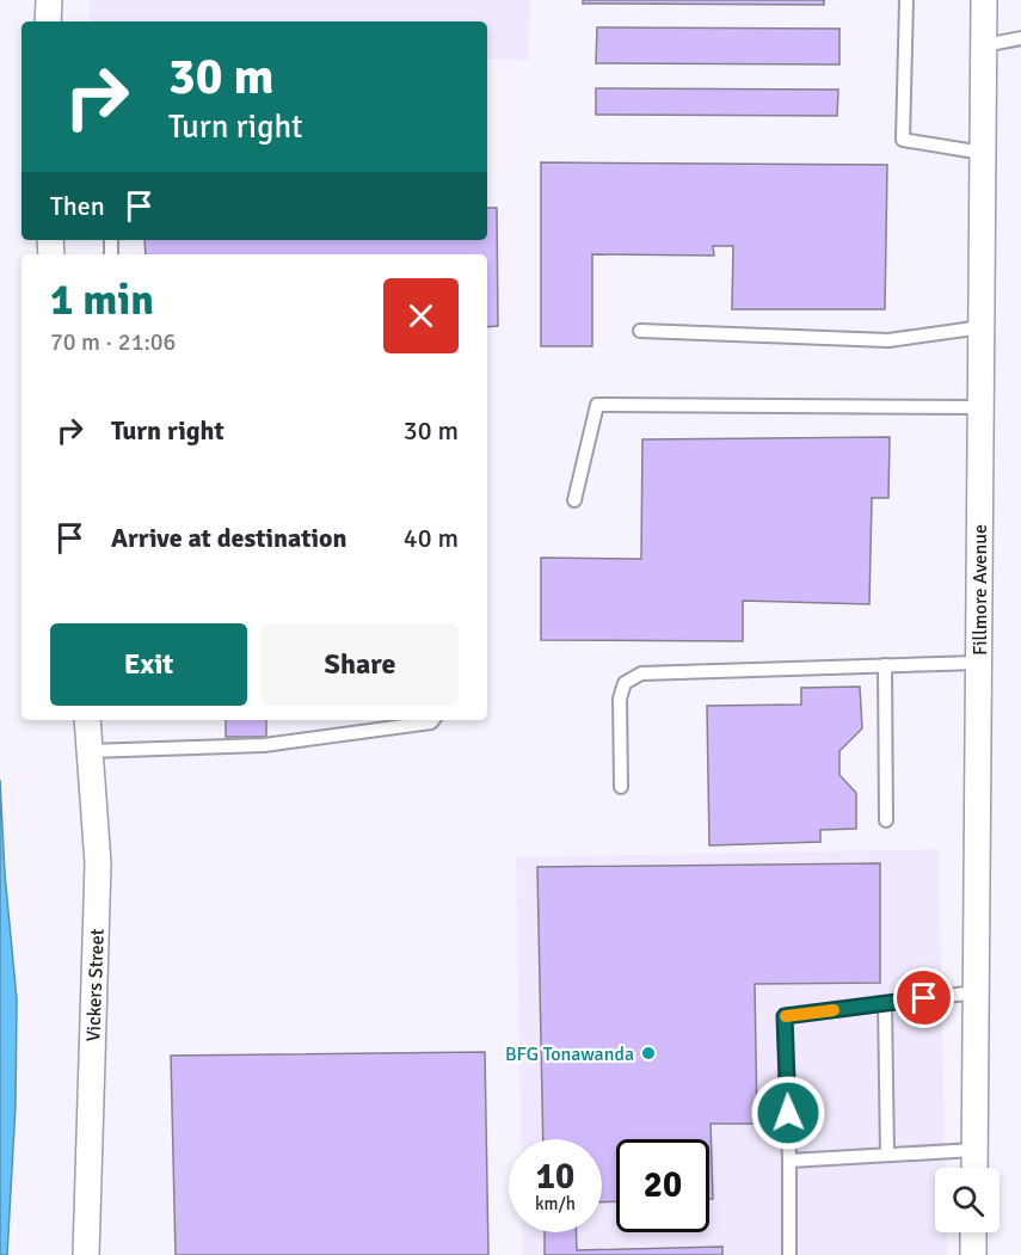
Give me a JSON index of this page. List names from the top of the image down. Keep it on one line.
{"streets":{"street":["Fillmore Avenue","Vickers Street"]},"places":["BFG Tonawanda"],"page":{"turn":["30 m","Turn right"],"then":"Then","heading":["1 min","70 m · 21:06"],"list":[{"name":"Turn right","value":"30 m"},{"name":"Arrive at destination","value":"40 m"}],"buttons":["Exit","Share"],"speed":"10 km/h","limit":"20"}}
